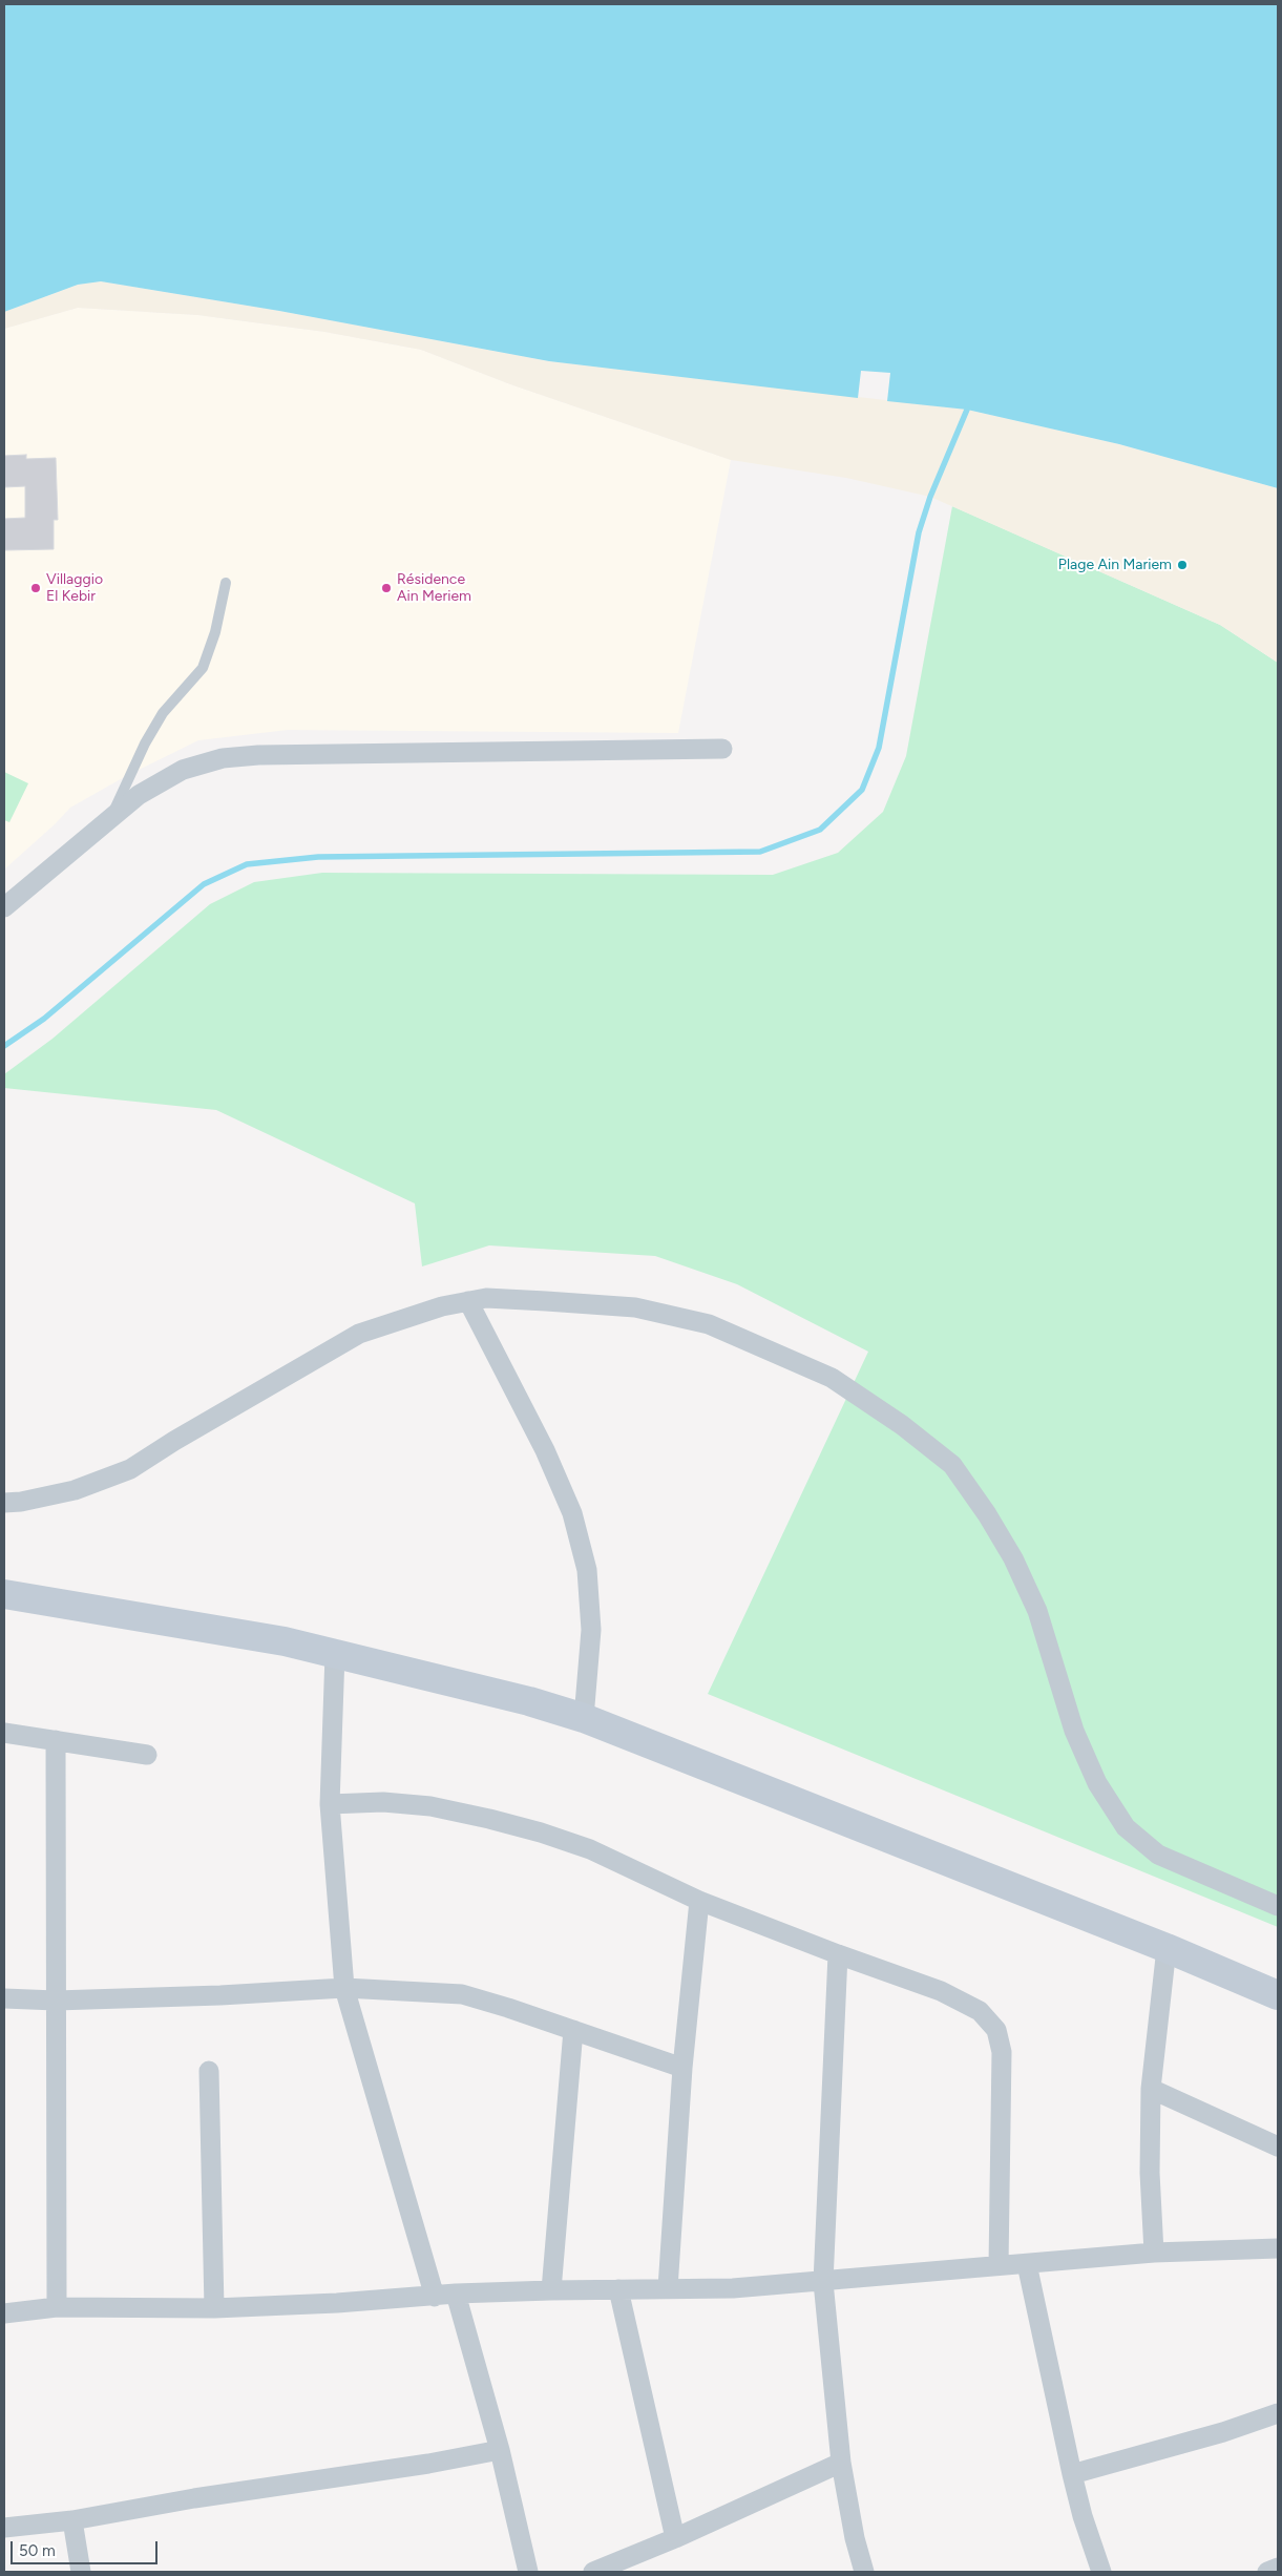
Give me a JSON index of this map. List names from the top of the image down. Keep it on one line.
{"places":["Plage Ain Mariem","Villaggio El Kebir","Résidence Ain Meriem"],"scale_bar":"50 m"}
